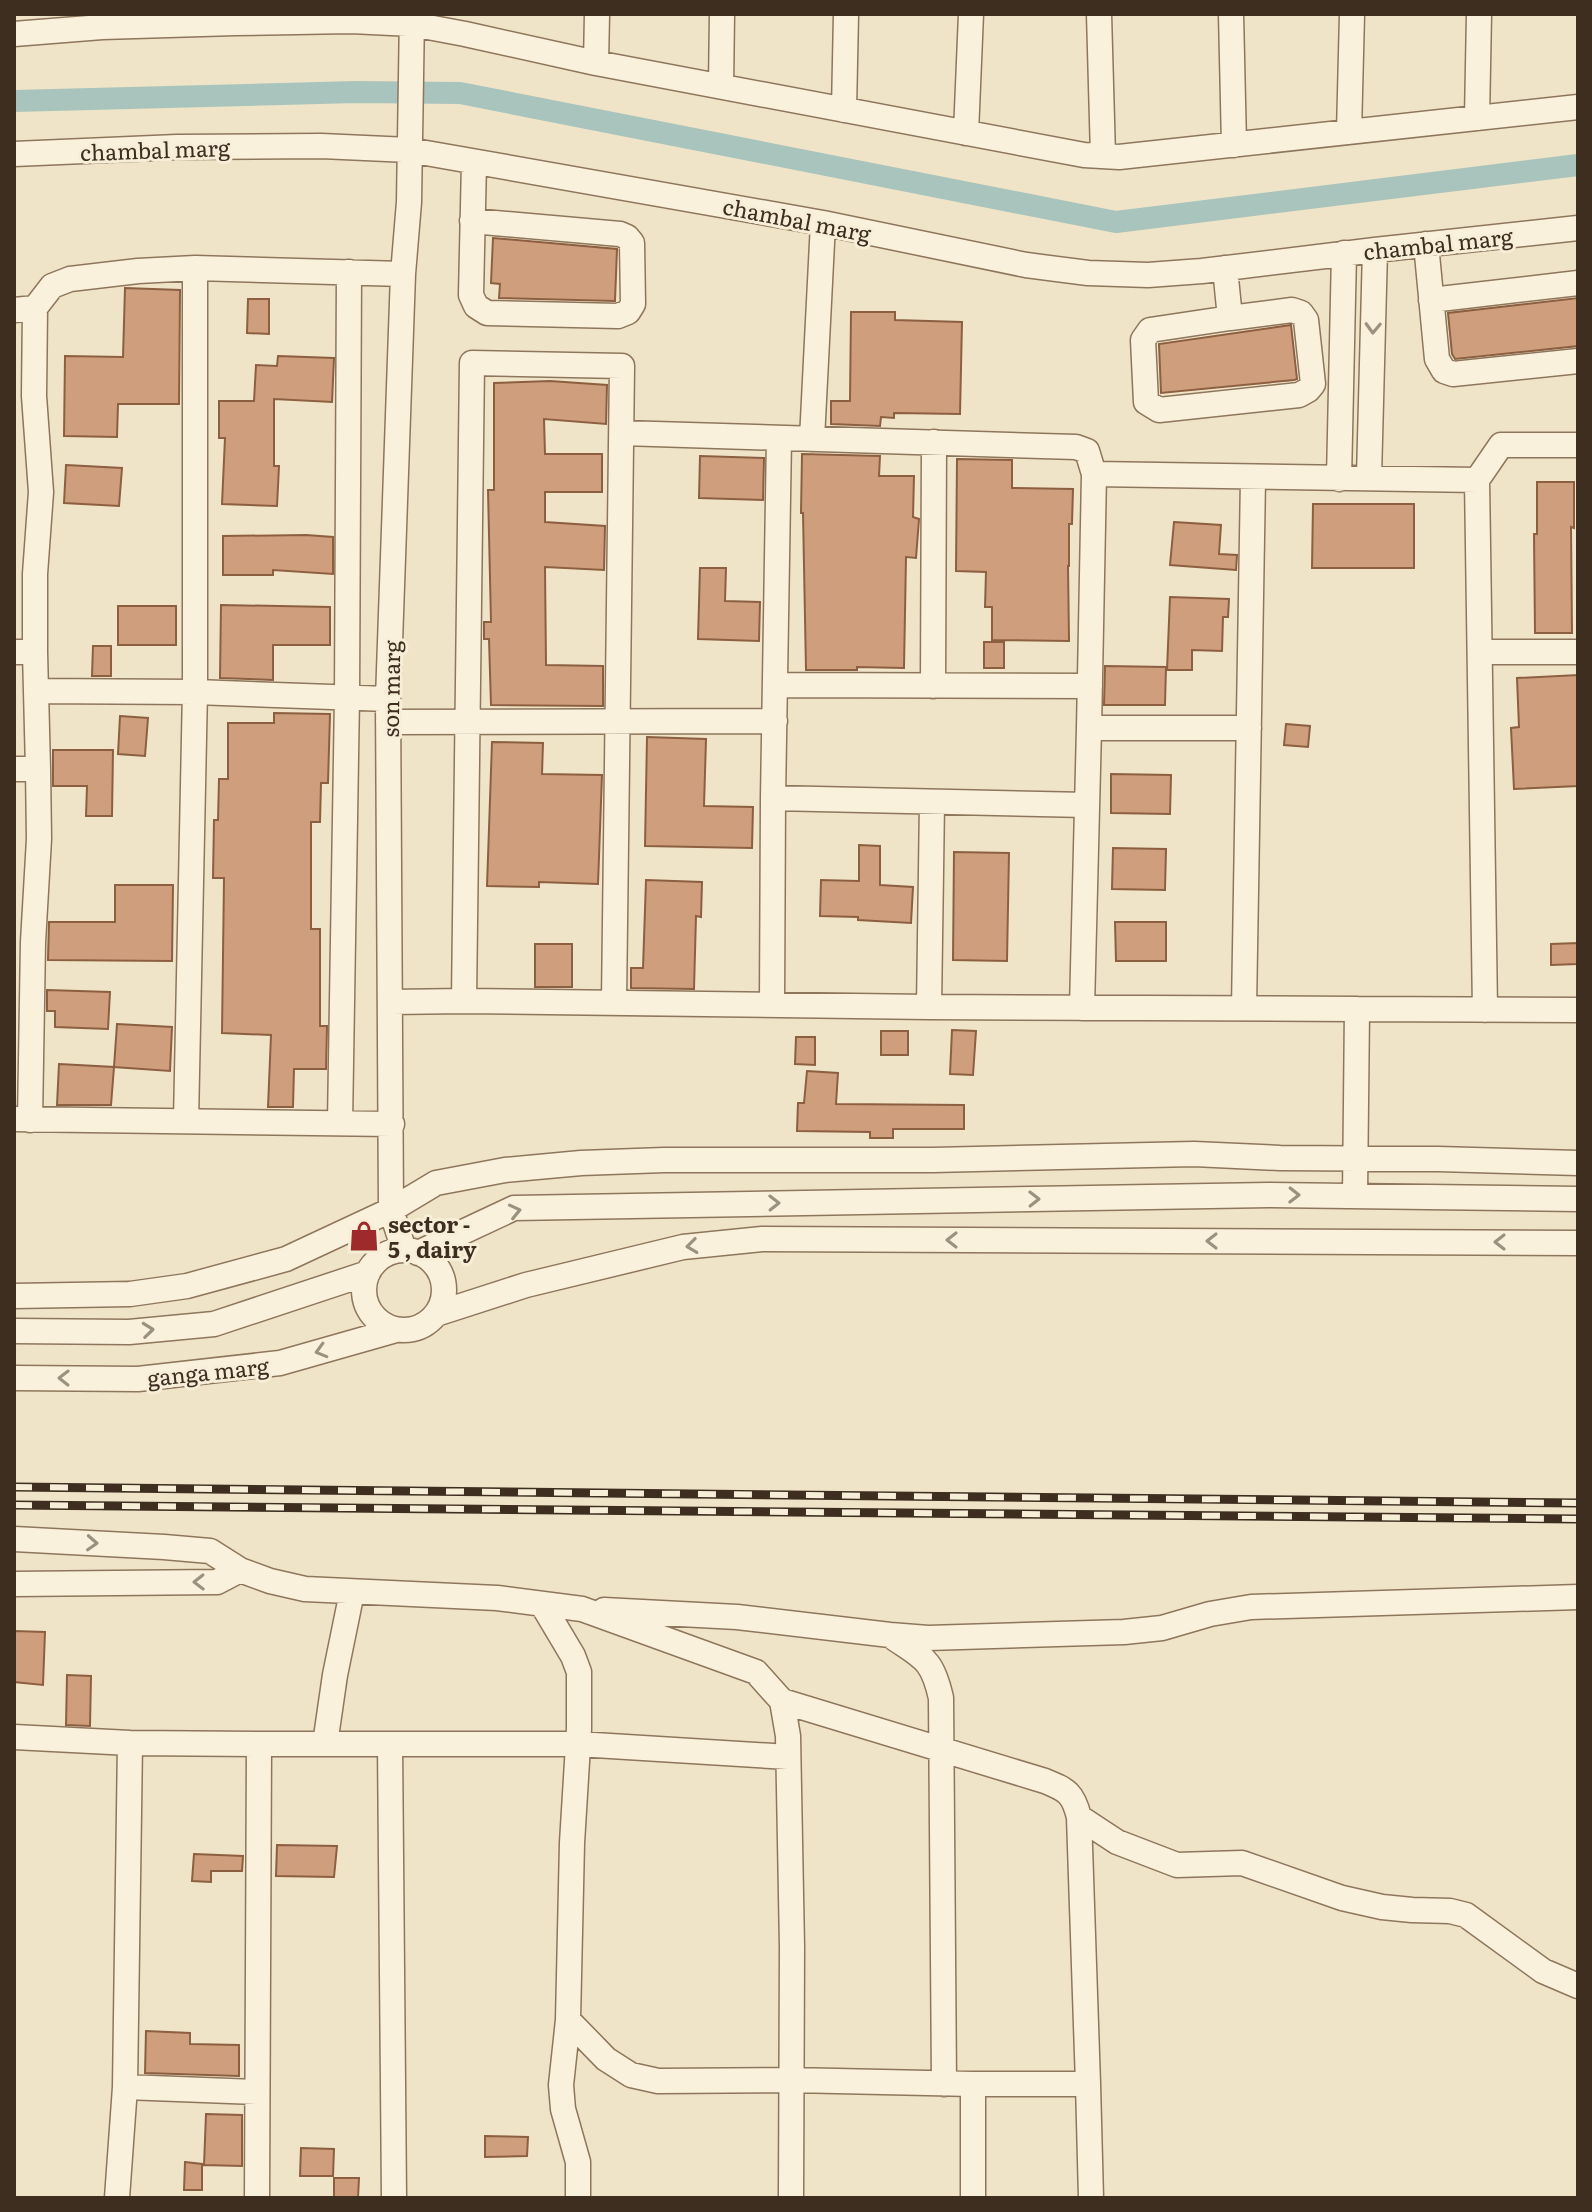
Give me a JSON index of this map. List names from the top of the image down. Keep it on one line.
{"streets":{"street":["chambal marg","son marg","ganga marg"]},"crossings":[["chambal marg","son marg"],["son marg","ganga marg"]],"places":{"shop":["sector - 5 , dairy"]}}
